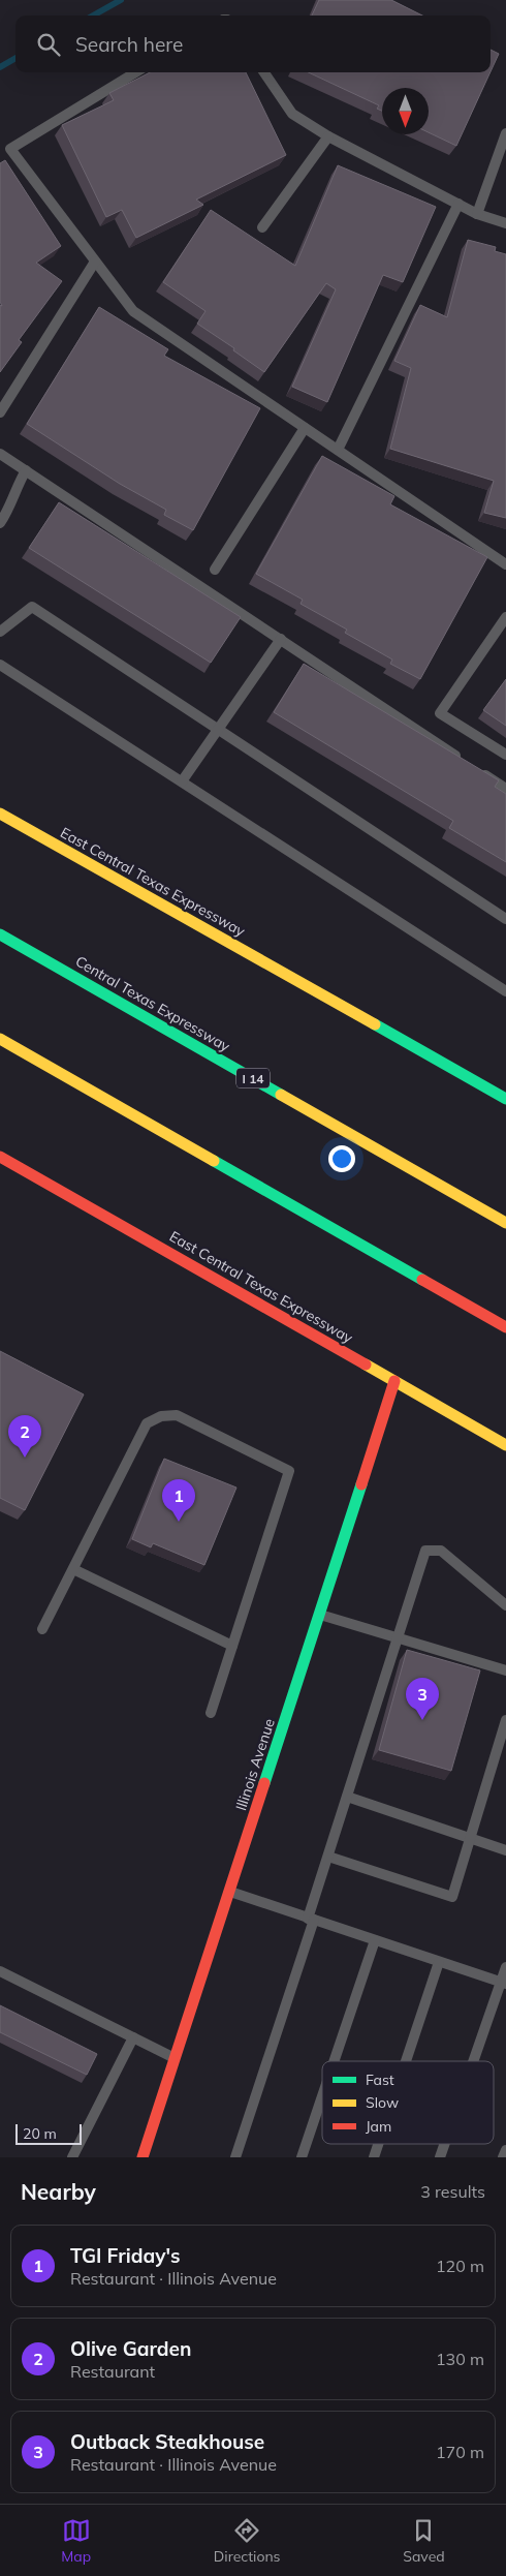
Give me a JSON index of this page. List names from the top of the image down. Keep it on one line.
{"streets":{"main road":["East Central Texas Expressway","Central Texas Expressway","I 14","Illinois Avenue"]},"crossings":[["East Central Texas Expressway","Illinois Avenue"]],"legend":["Fast","Slow","Jam"],"scale_bar":"20 m","north":"bottom","page":{"search":"Search here","pins":["2","1","3"],"scale":"20 m","heading":["Nearby","3 results"],"list":[{"mark":"1","name":"TGI Friday's","note":"Restaurant · Illinois Avenue","value":"120 m"},{"mark":"2","name":"Olive Garden","note":"Restaurant","value":"130 m"},{"mark":"3","name":"Outback Steakhouse","note":"Restaurant · Illinois Avenue","value":"170 m"}],"nav":["Map","Directions","Saved"]}}
